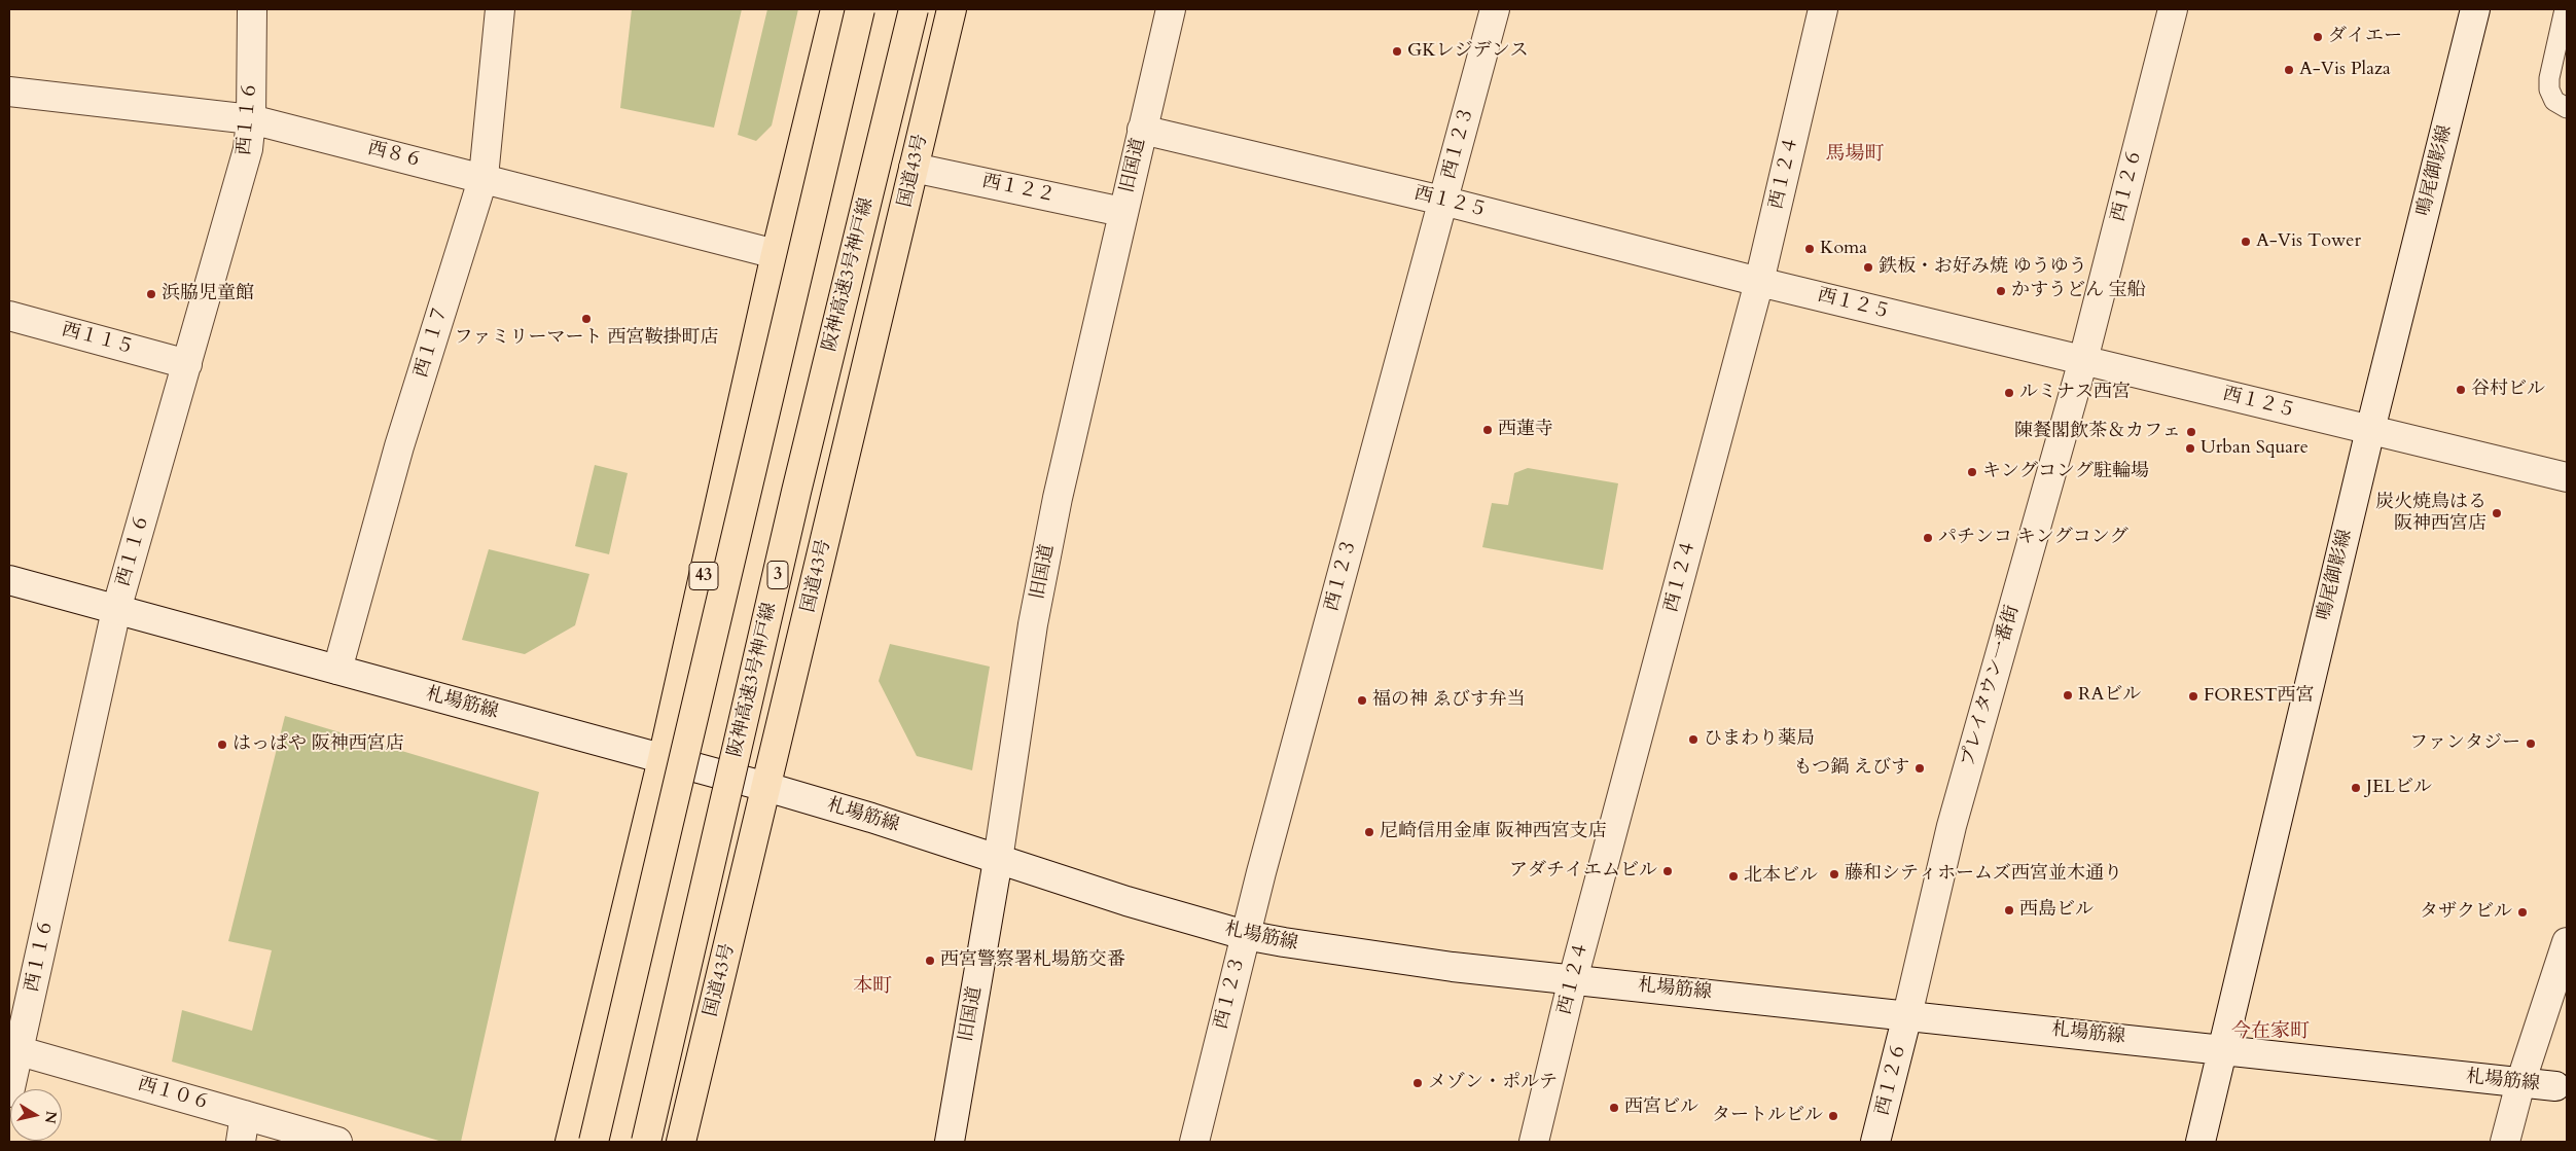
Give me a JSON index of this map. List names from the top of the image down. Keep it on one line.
{"streets":{"highway":["国道43号","阪神高速3号神戸線","3","43"],"street":["西１１６","西１２３","西８６","旧国道","鳴尾御影線","西１２４","西１２６","西１２２","西１２５","西１１５","西１１７","プレイタウン一番街","札場筋線","西１０６"]},"crossings":[["西１１６","西８６"],["西１１６","西１１５"],["西１１６","札場筋線"],["西１１６","西１０６"],["西１２３","西１２５"],["西１２３","札場筋線"],["西８６","西１１７"],["西８６","43"],["旧国道","西１２２"],["旧国道","西１２５"],["旧国道","札場筋線"],["国道43号","西１２２"],["国道43号","札場筋線"],["鳴尾御影線","西１２５"],["鳴尾御影線","札場筋線"],["西１２４","西１２５"],["西１２４","札場筋線"],["西１２６","西１２５"],["西１２６","プレイタウン一番街"],["西１２６","札場筋線"],["西１２５","プレイタウン一番街"],["西１１７","札場筋線"],["43","札場筋線"],["プレイタウン一番街","札場筋線"]],"districts":["馬場町","本町","今在家町"],"places":["ダイエー","GKレジデンス","A-Vis Plaza","A-Vis Tower","Koma","鉄板・お好み焼 ゆうゆう","かすうどん 宝船","浜脇児童館","ファミリーマート 西宮鞍掛町店","谷村ビル","ルミナス西宮","西蓮寺","陳餐閣飲茶＆カフェ","Urban Square","キングコング駐輪場","炭火焼鳥はる 阪神西宮店","パチンコ キングコング","RAビル","FOREST西宮","福の神 ゑびす弁当","ひまわり薬局","ファンタジー","はっぱや 阪神西宮店","もつ鍋 えびす","JELビル","尼崎信用金庫 阪神西宮支店","アダチイエムビル","藤和シティホームズ西宮並木通り","北本ビル","西島ビル","タザクビル","西宮警察署札場筋交番","メゾン・ポルテ","西宮ビル","タートルビル"],"north":"right"}
